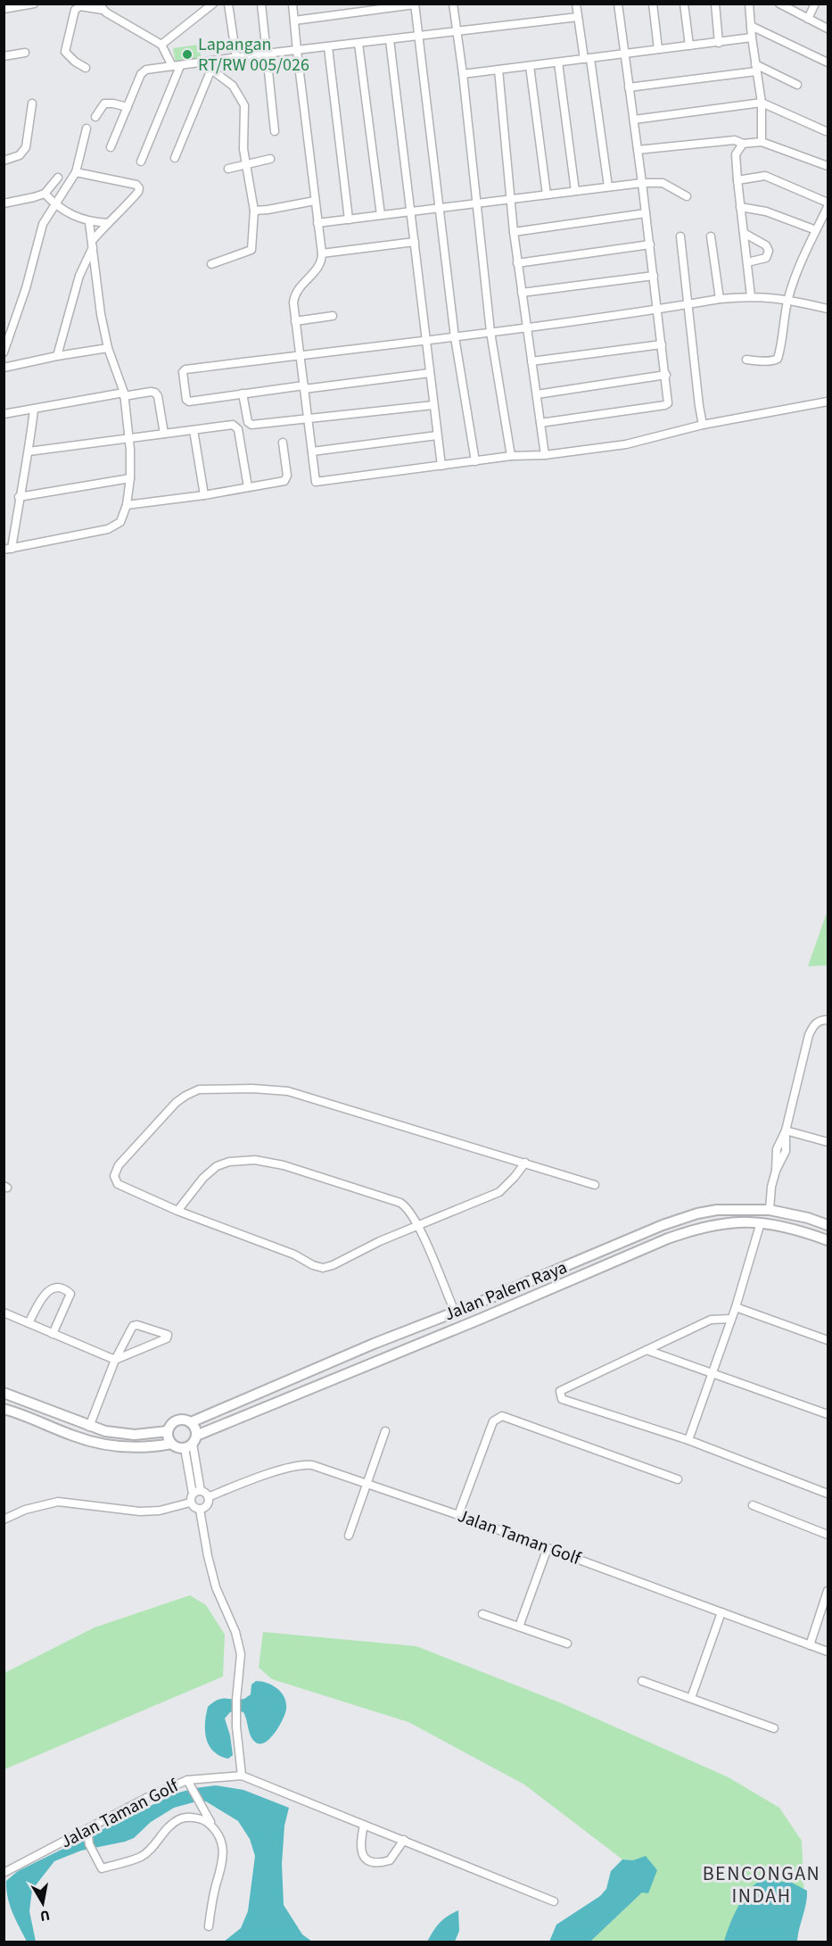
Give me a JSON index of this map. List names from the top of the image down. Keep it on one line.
{"streets":{"street":["Jalan Palem Raya","Jalan Taman Golf"]},"districts":["BENCONGAN INDAH"],"places":["Lapangan RT/RW 005/026"],"north":"bottom"}
